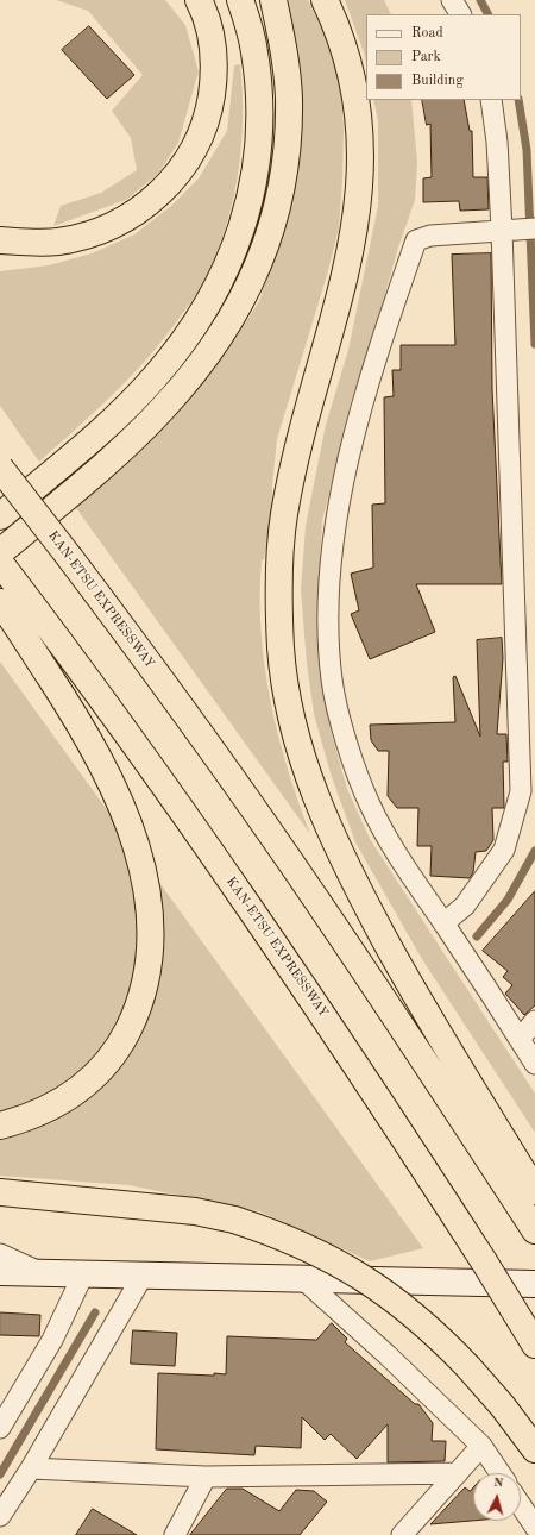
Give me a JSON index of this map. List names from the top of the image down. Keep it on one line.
{"streets":{"highway":["KAN-ETSU EXPRESSWAY"]},"legend":["Road","Park","Building"],"north":"top"}
